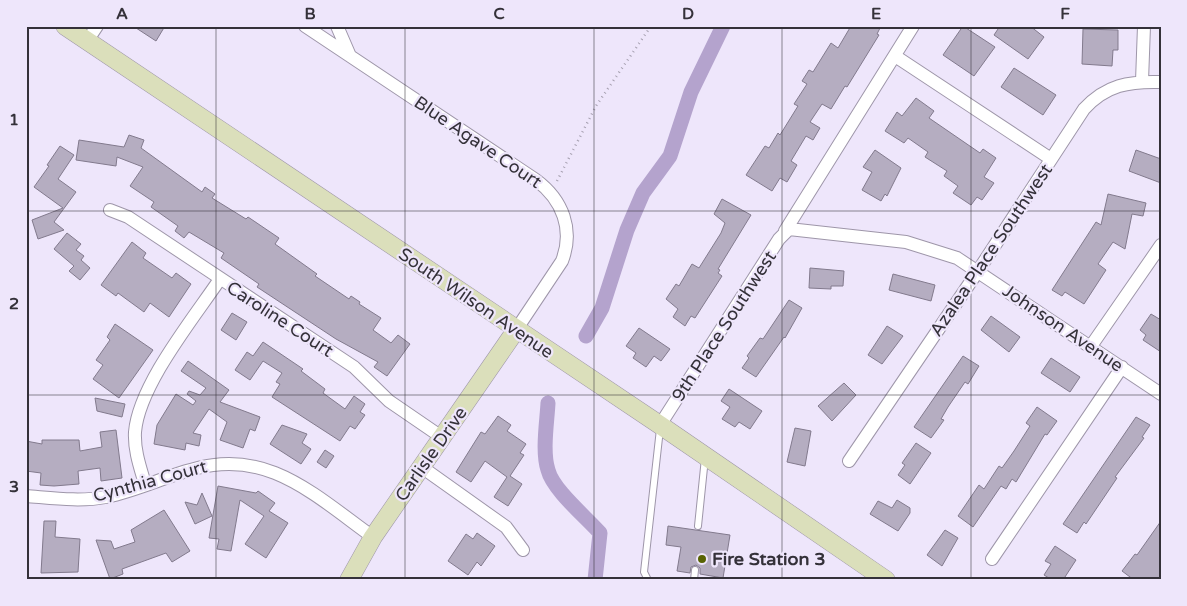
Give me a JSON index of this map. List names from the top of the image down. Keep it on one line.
{"streets":{"main road":["South Wilson Avenue","Carlisle Drive"],"street":["Blue Agave Court","Azalea Place Southwest","Caroline Court","9th Place Southwest","Johnson Avenue","Cynthia Court"]},"crossings":[["Blue Agave Court","South Wilson Avenue"],["Blue Agave Court","Carlisle Drive"],["Azalea Place Southwest","Johnson Avenue"],["South Wilson Avenue","9th Place Southwest"],["South Wilson Avenue","Carlisle Drive"],["Caroline Court","Carlisle Drive"],["9th Place Southwest","Johnson Avenue"],["Carlisle Drive","Cynthia Court"]],"places":["Fire Station 3"],"grid":{"columns":["A","B","C","D","E","F"],"rows":["1","2","3"]}}
